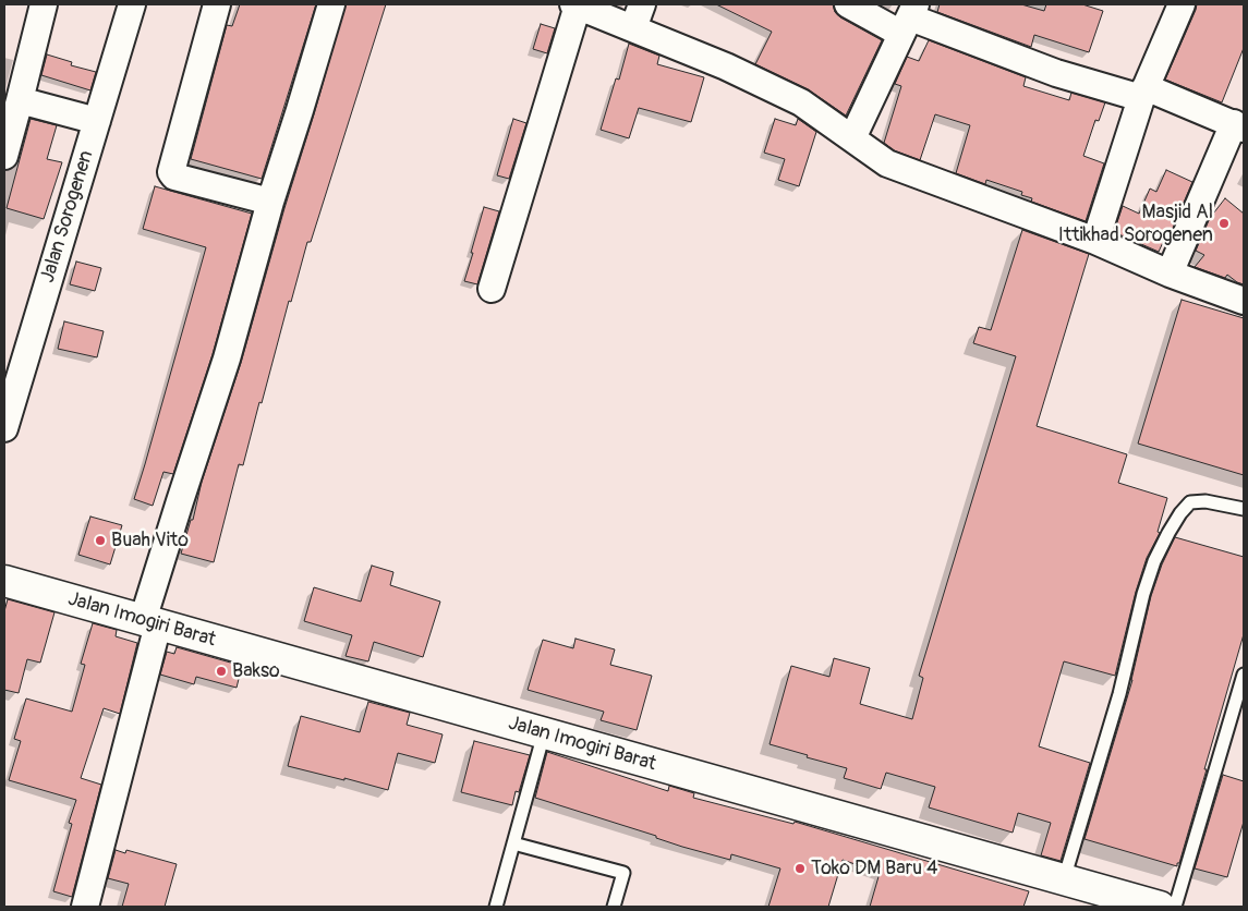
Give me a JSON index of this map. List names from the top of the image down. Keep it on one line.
{"streets":{"main road":["Jalan Imogiri Barat"],"street":["Jalan Sorogenen"]},"places":["Masjid Al Ittikhad Sorogenen","Buah Vito","Bakso","Toko DM Baru 4"]}
